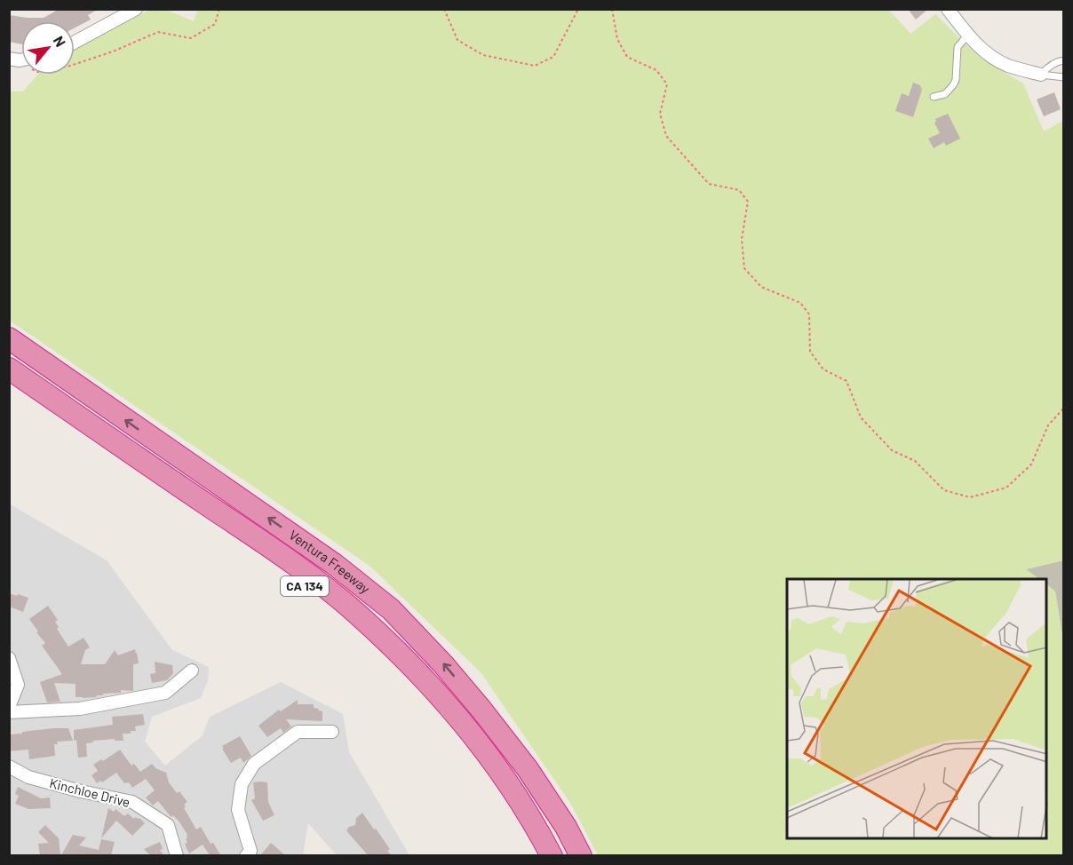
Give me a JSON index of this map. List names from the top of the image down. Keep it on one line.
{"streets":{"highway":["Ventura Freeway","CA 134"],"street":["Kinchloe Drive"]},"north":"top right"}
